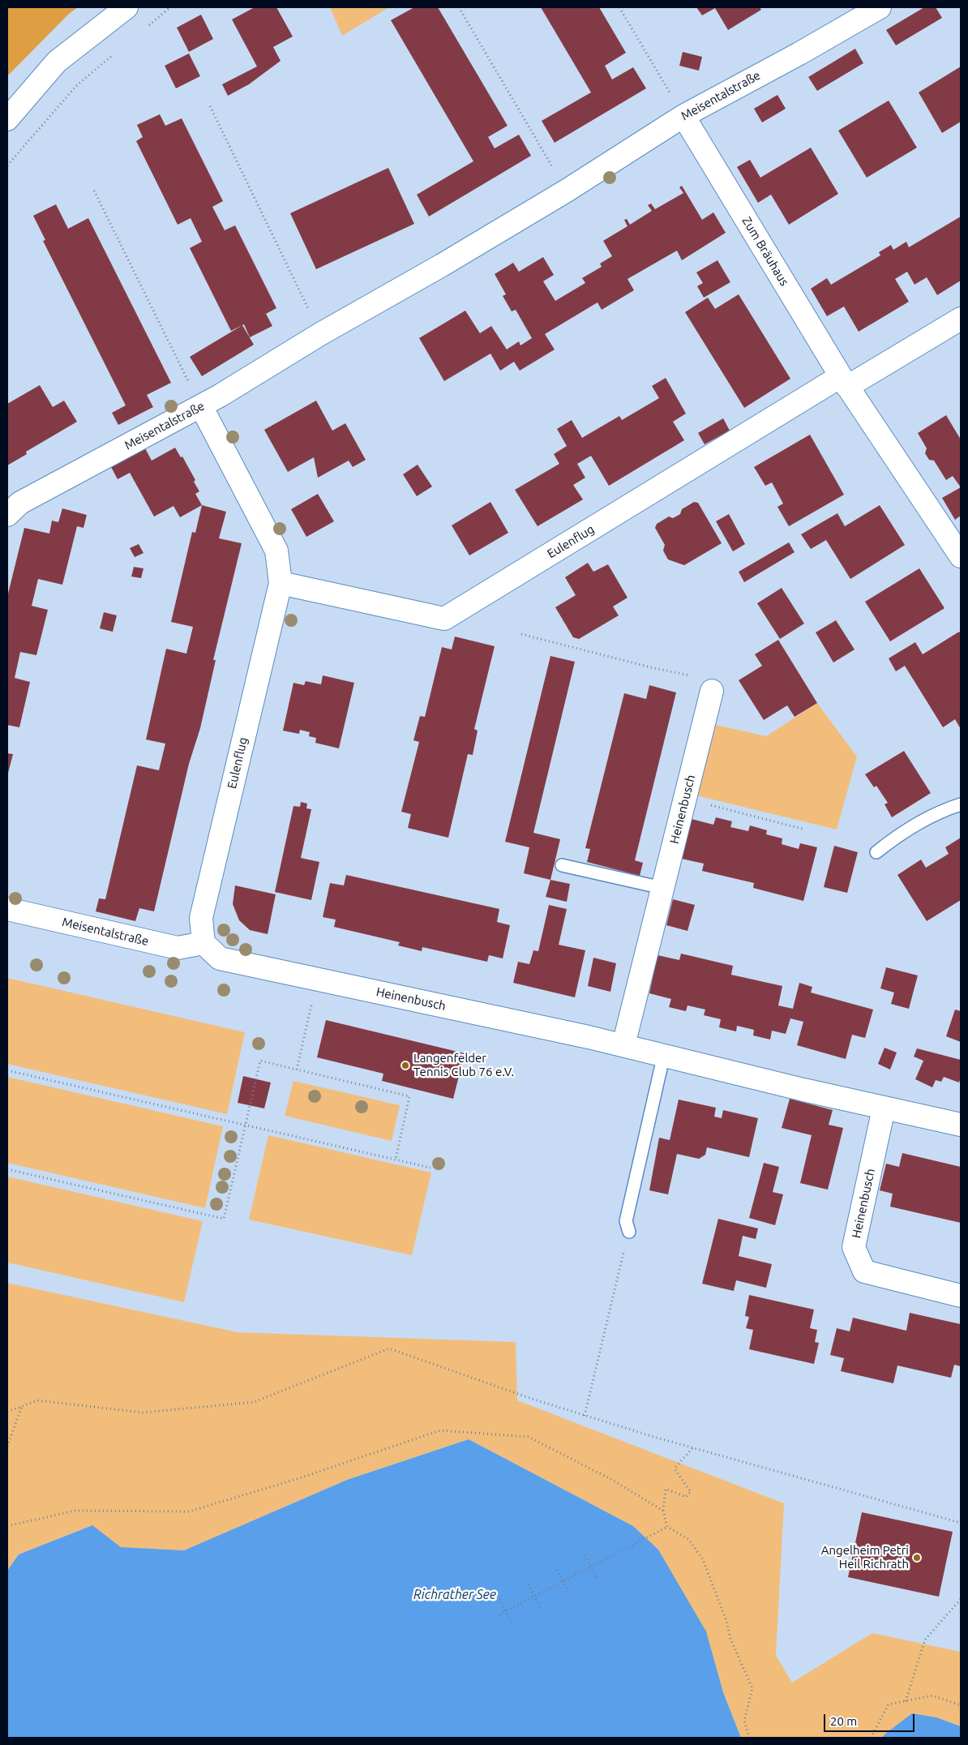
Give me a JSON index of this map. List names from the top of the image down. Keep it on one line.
{"streets":{"street":["Meisentalstraße","Zum Bräuhaus","Eulenflug","Heinenbusch"]},"crossings":[["Meisentalstraße","Zum Bräuhaus"],["Meisentalstraße","Eulenflug"],["Meisentalstraße","Heinenbusch"],["Zum Bräuhaus","Eulenflug"],["Eulenflug","Heinenbusch"]],"water":["Richrather See"],"places":["Langenfelder Tennis Club 76 e.V.","Angelheim Petri Heil Richrath"],"scale_bar":"20 m"}
